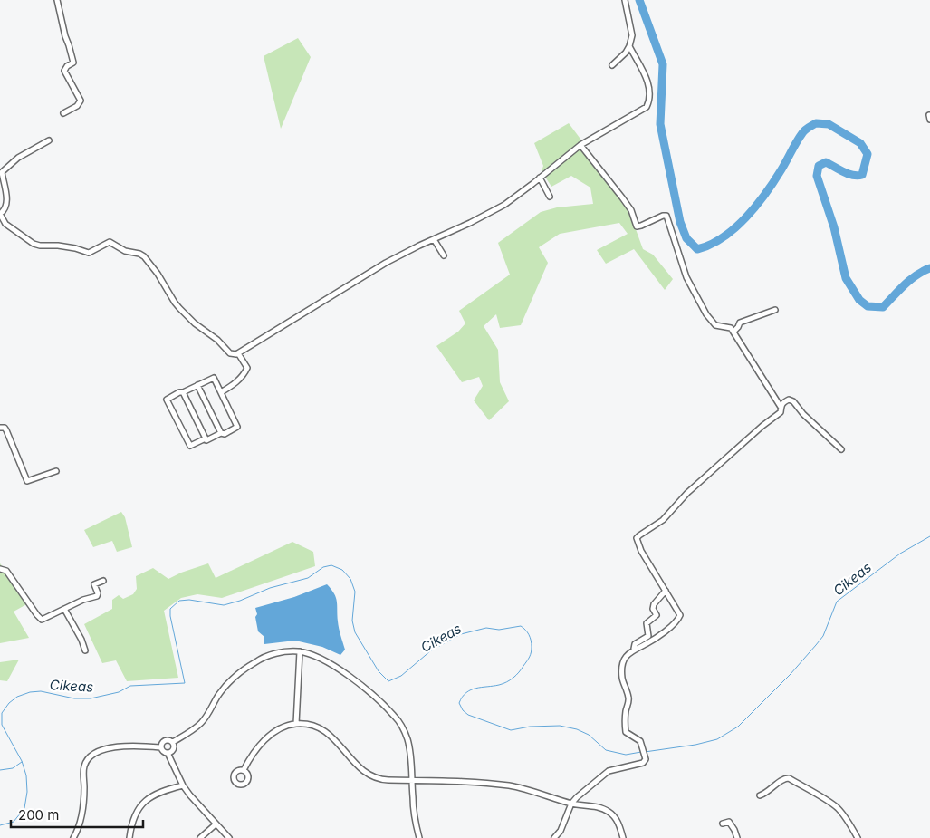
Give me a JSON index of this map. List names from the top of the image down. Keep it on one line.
{"water":["Cikeas"],"scale_bar":"200 m"}
